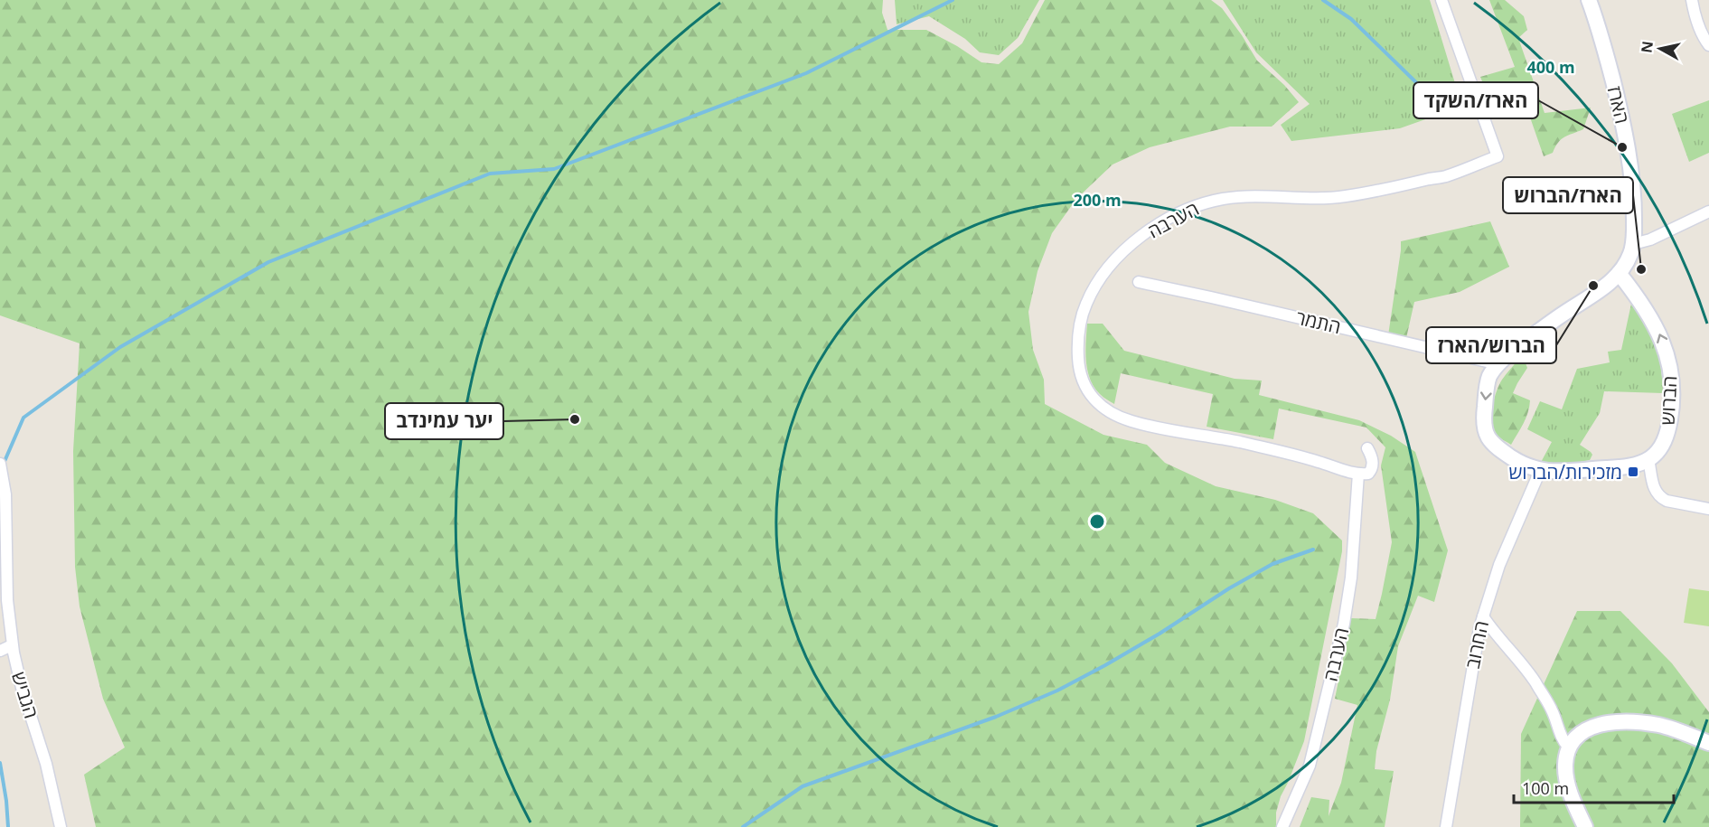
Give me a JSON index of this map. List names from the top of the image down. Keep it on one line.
{"streets":{"street":["הארז","הערבה","התמר","הברוש","החרוב","הגביש"]},"crossings":[["הארז","התמר"],["הארז","הברוש"],["הארז","החרוב"],["התמר","הברוש"],["התמר","החרוב"],["הברוש","החרוב"]],"one_way":["הברוש"],"places":{"other":["הארז/השקד","הארז/הברוש","הברוש/הארז","יער עמינדב"],"transit":["מזכירות/הברוש"]},"scale_bar":"100 m","north":"left","rings":["400 m","200 m"]}
